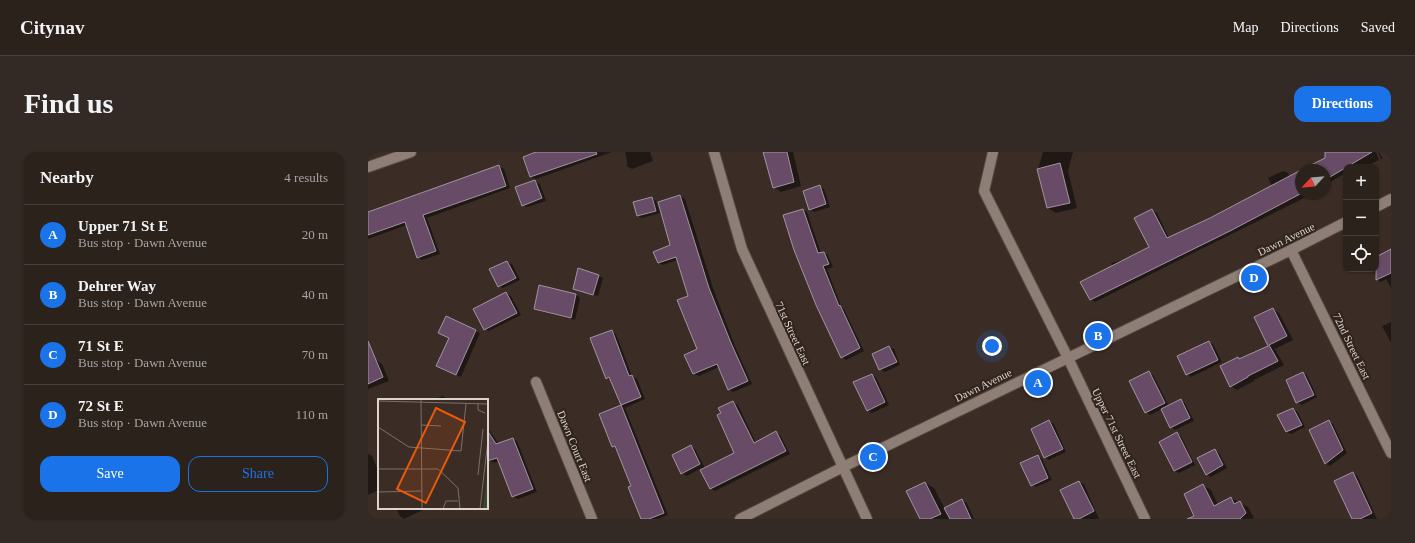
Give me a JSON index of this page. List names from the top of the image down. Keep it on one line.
{"streets":{"street":["Dawn Avenue","71st Street East","72nd Street East","Upper 71st Street East","Dawn Court East"]},"crossings":[["Dawn Avenue","71st Street East"],["Dawn Avenue","72nd Street East"],["Dawn Avenue","Upper 71st Street East"]],"north":"bottom left","page":{"header":"Citynav","nav":["Map","Directions","Saved"],"buttons":["Directions",["Save","Share"]],"title":"Find us","heading":["Nearby","4 results"],"map_buttons":["+","−"],"list":[{"mark":"A","name":"Upper 71 St E","note":"Bus stop · Dawn Avenue","value":"20 m"},{"mark":"B","name":"Dehrer Way","note":"Bus stop · Dawn Avenue","value":"40 m"},{"mark":"C","name":"71 St E","note":"Bus stop · Dawn Avenue","value":"70 m"},{"mark":"D","name":"72 St E","note":"Bus stop · Dawn Avenue","value":"110 m"}],"pins":["D","B","A","C"]}}
